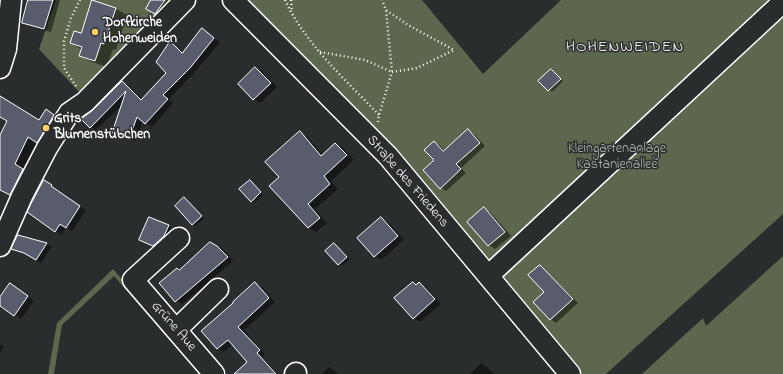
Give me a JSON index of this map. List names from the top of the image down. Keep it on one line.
{"streets":{"street":["Straße des Friedens","Grüne Aue"]},"districts":["HOHENWEIDEN"],"parks":["Kleingartenanlage Kastanienallee"],"places":["Dorfkirche Hohenweiden","Grits Blumenstübchen"]}
